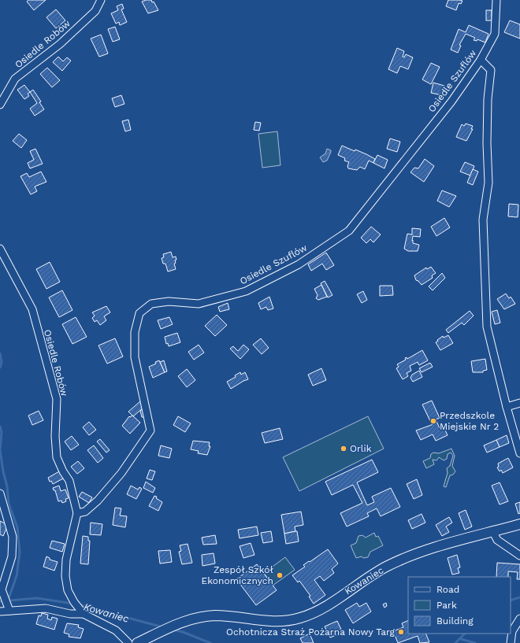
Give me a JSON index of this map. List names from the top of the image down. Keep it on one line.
{"streets":{"street":["Osiedle Robów","Osiedle Szuflów","Kowaniec"]},"crossings":[["Osiedle Robów","Osiedle Szuflów"]],"water":["Kowaniec"],"places":["Przedszkole Miejskie Nr 2","Orlik","Zespół Szkół Ekonomicznych","Ochotnicza Straż Pożarna Nowy Targ"],"legend":["Road","Park","Building"]}
